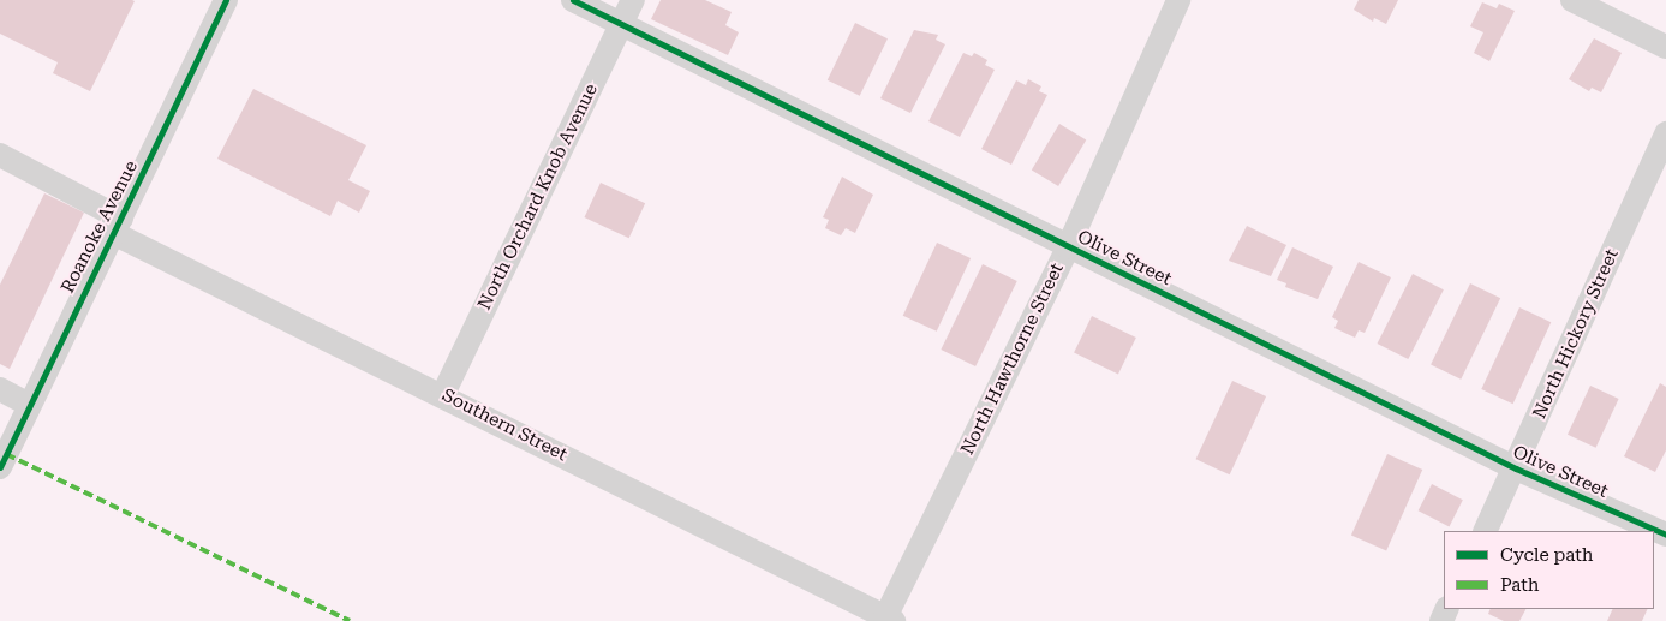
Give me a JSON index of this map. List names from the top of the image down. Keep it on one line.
{"streets":{"street":["North Orchard Knob Avenue","Roanoke Avenue","Olive Street","North Hickory Street","North Hawthorne Street","Southern Street"]},"crossings":[["North Orchard Knob Avenue","Olive Street"],["North Orchard Knob Avenue","Southern Street"],["Roanoke Avenue","Southern Street"],["Olive Street","North Hickory Street"],["Olive Street","North Hawthorne Street"],["North Hawthorne Street","Southern Street"]],"legend":["Cycle path","Path"]}
